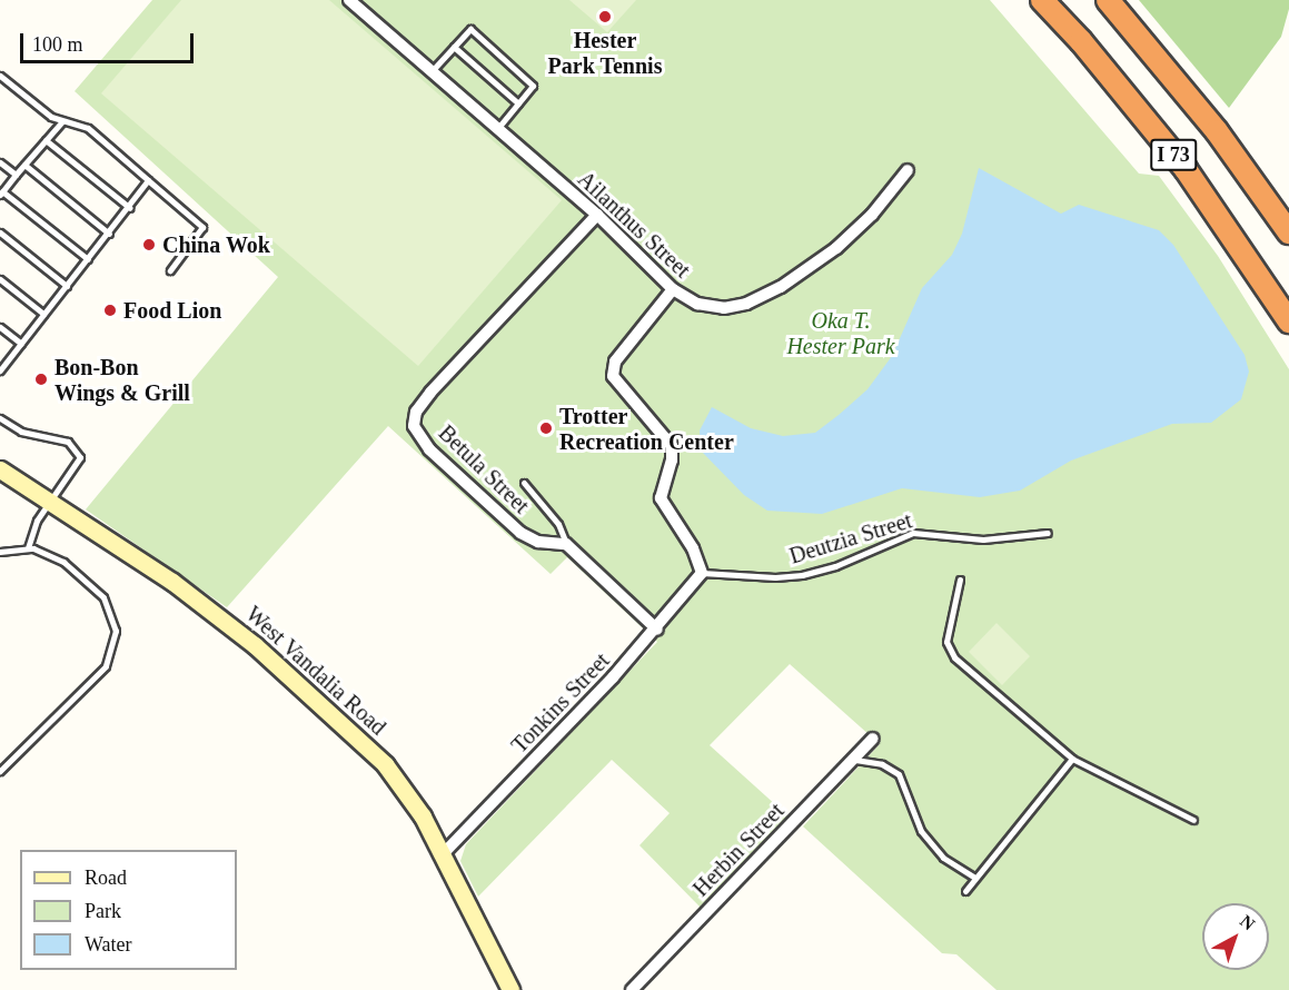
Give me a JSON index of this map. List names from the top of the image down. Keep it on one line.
{"streets":{"highway":["I 73"],"street":["Ailanthus Street","Betula Street","West Vandalia Road","Tonkins Street","Herbin Street"],"lane":["Deutzia Street"]},"crossings":[["Ailanthus Street","Betula Street"],["Deutzia Street","Tonkins Street"],["West Vandalia Road","Tonkins Street"]],"parks":["Oka T. Hester Park"],"places":["Hester Park Tennis","China Wok","Food Lion","Bon-Bon Wings & Grill","Trotter Recreation Center"],"legend":["Road","Park","Water"],"scale_bar":"100 m","north":"top right"}
